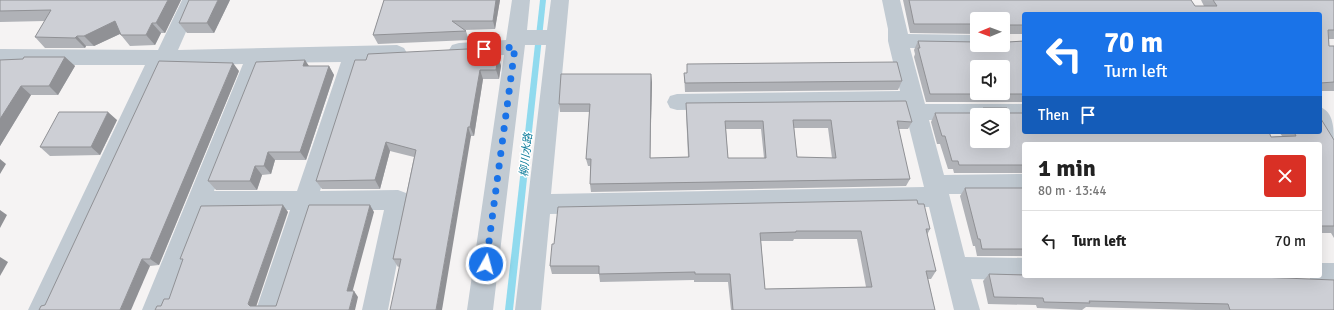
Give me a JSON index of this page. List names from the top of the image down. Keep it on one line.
{"water":["柳川水路"],"north":"left","page":{"turn":["70 m","Turn left"],"then":"Then","heading":["1 min","80 m · 13:44"],"list":[{"name":"Turn left","value":"70 m"}]}}
